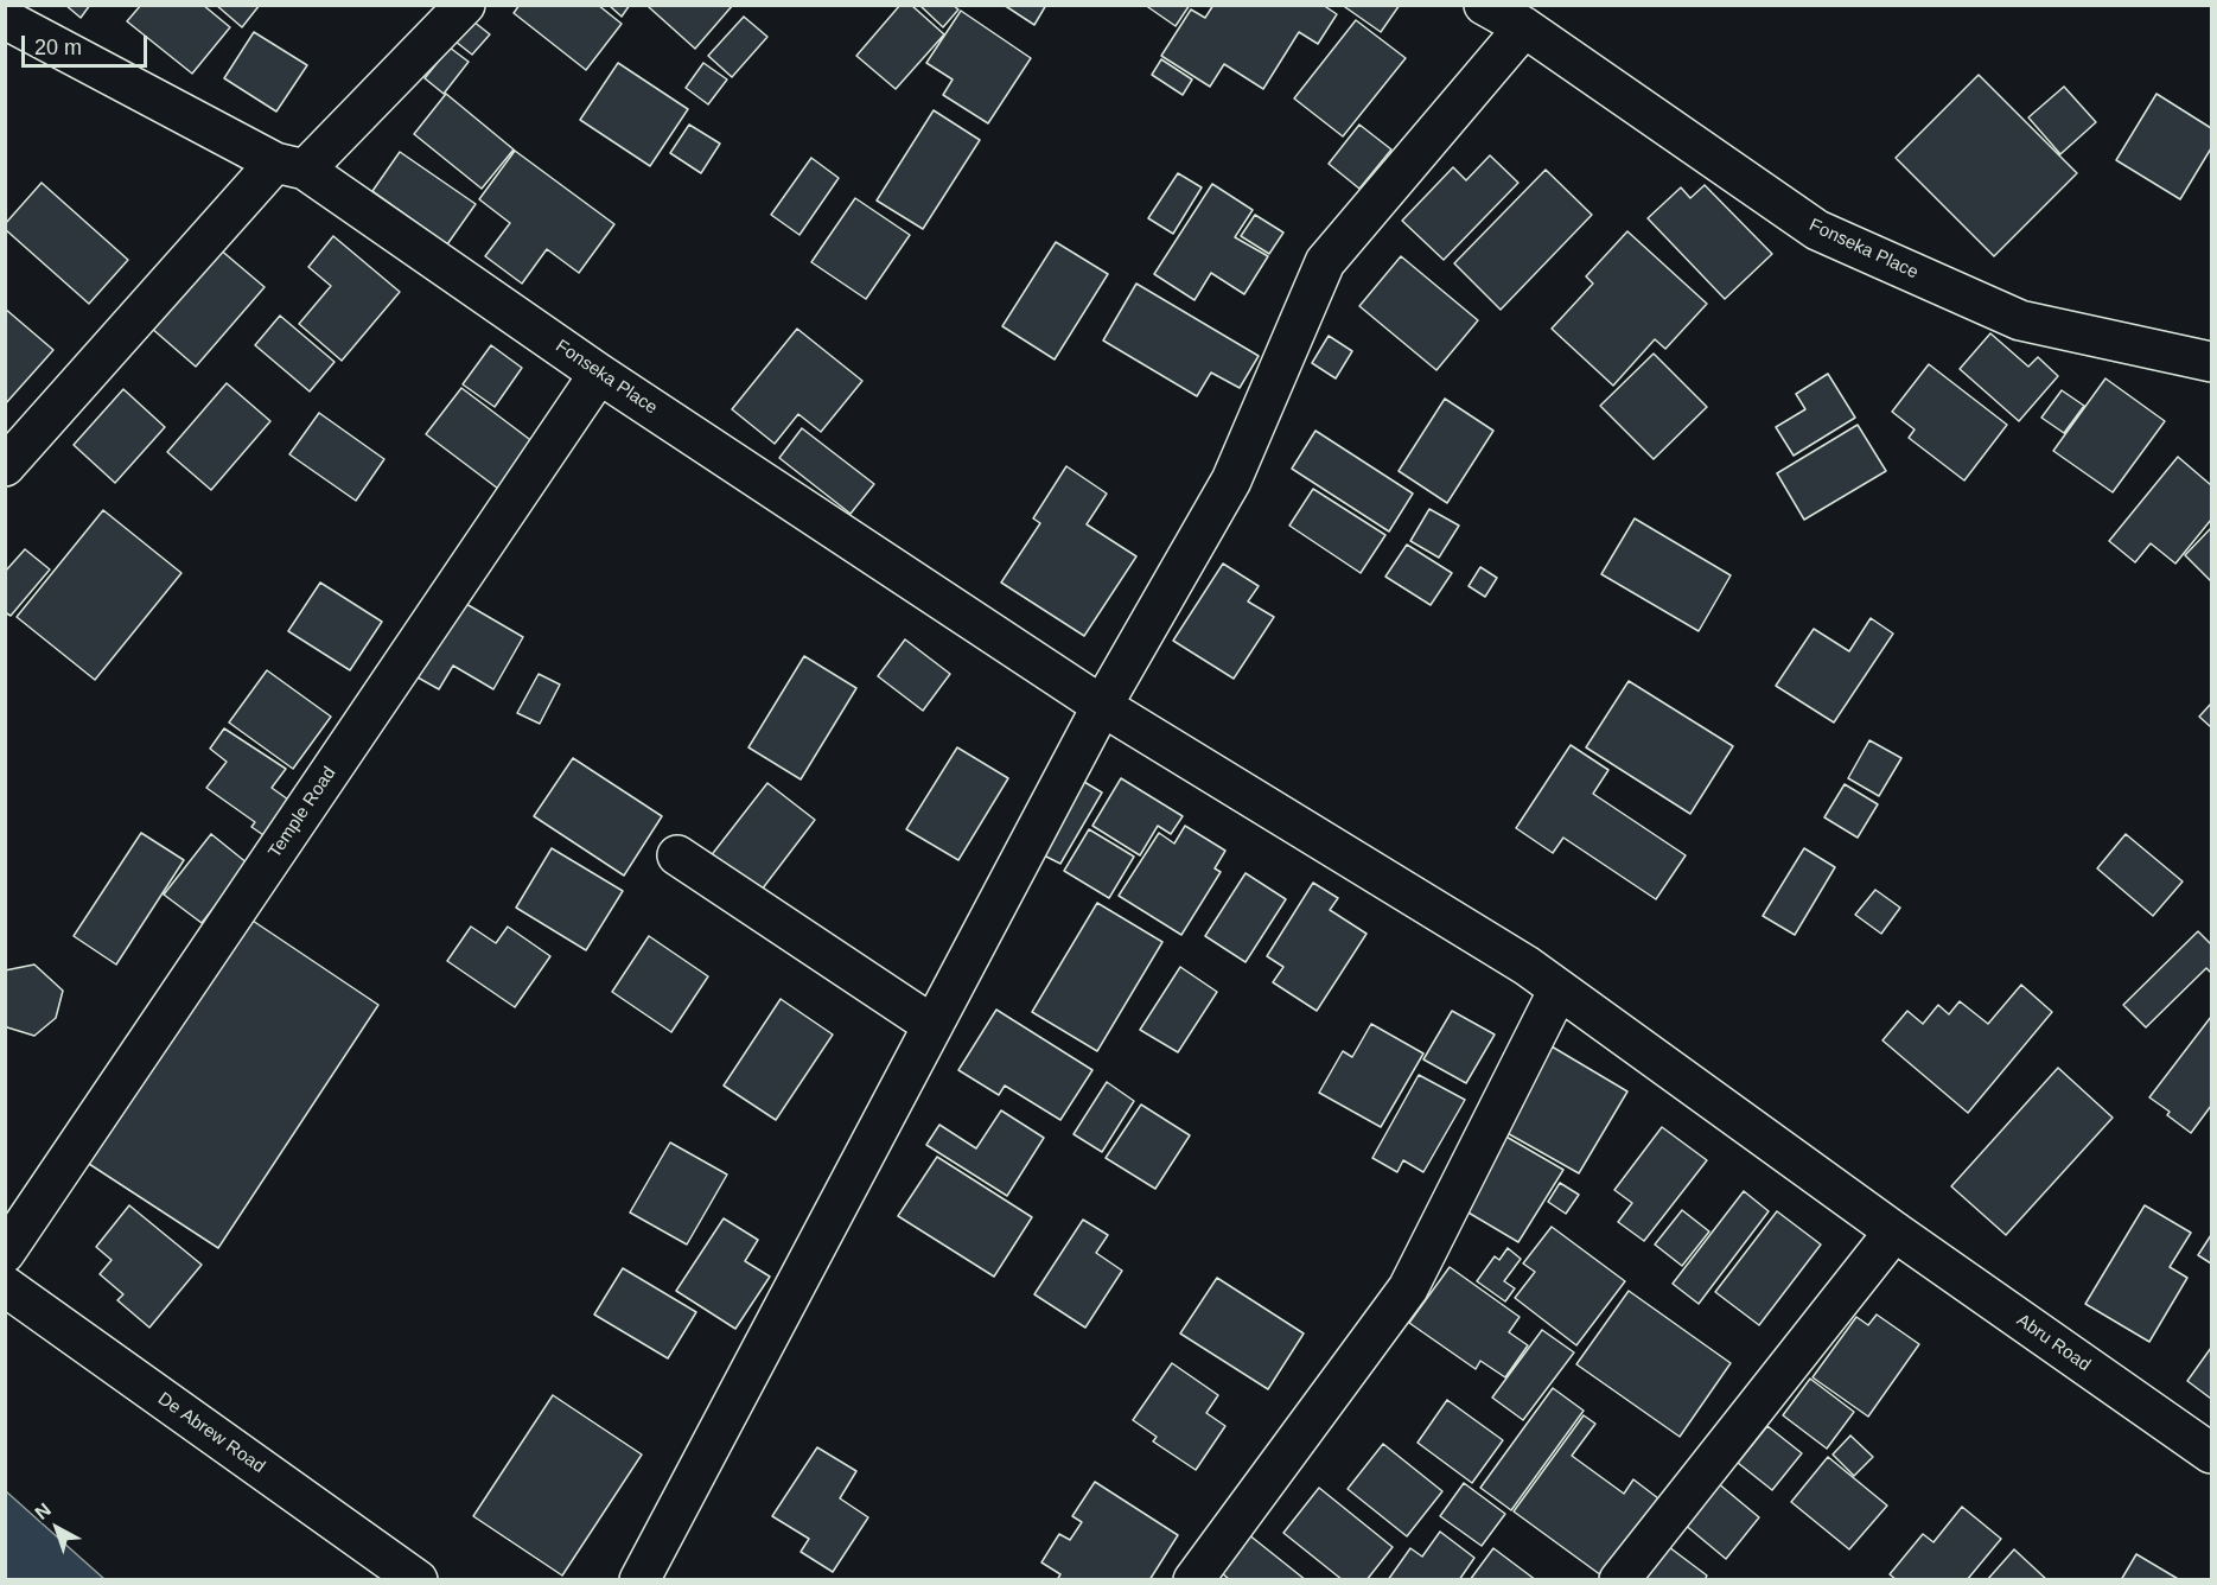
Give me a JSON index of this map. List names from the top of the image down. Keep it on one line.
{"streets":{"street":["Fonseka Place","Temple Road","Abru Road","De Abrew Road"]},"crossings":[["Fonseka Place","Temple Road"],["Fonseka Place","Abru Road"]],"scale_bar":"20 m","north":"top left"}
